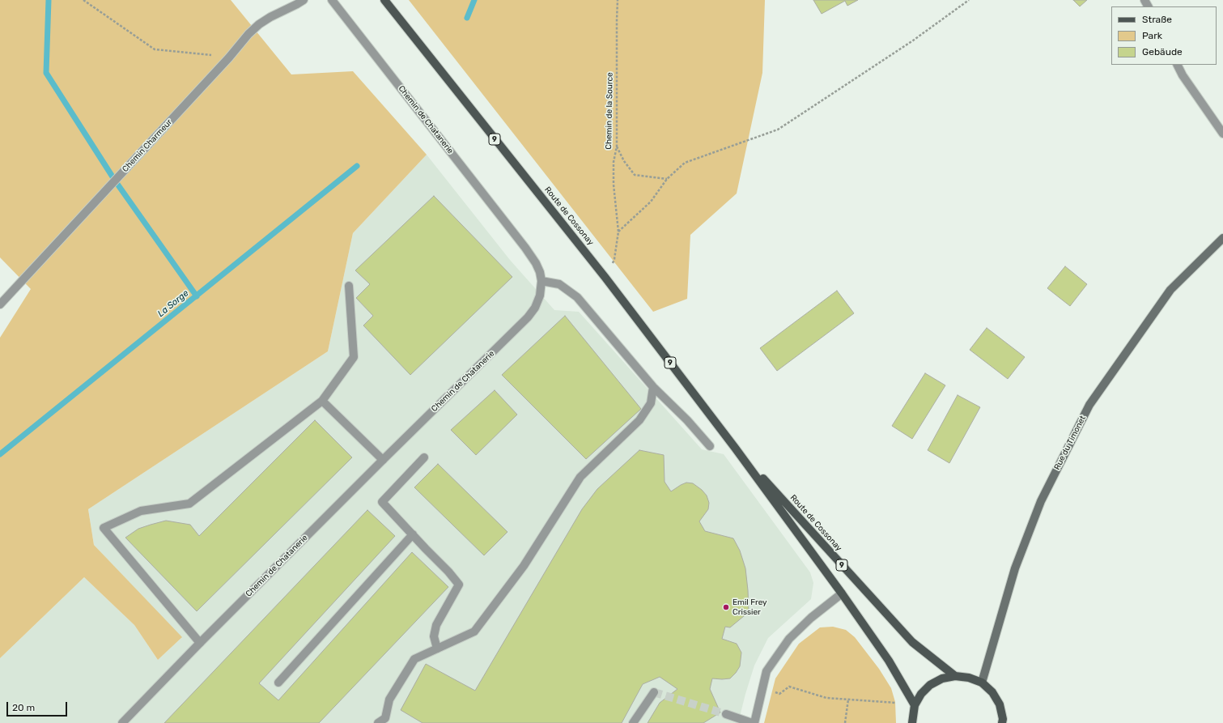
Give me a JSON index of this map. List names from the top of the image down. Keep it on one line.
{"streets":{"main road":["9","Route de Cossonay","Rue du Timonet"],"street":["Chemin de Chatanerie","Chemin Charmeur"],"path":["Chemin de la Source"]},"crossings":[["Chemin de la Source","Route de Cossonay"],["9","Route de Cossonay"],["9","Rue du Timonet"]],"water":["La Sorge"],"places":["Emil Frey Crissier"],"legend":["Straße","Park","Gebäude"],"scale_bar":"20 m"}
